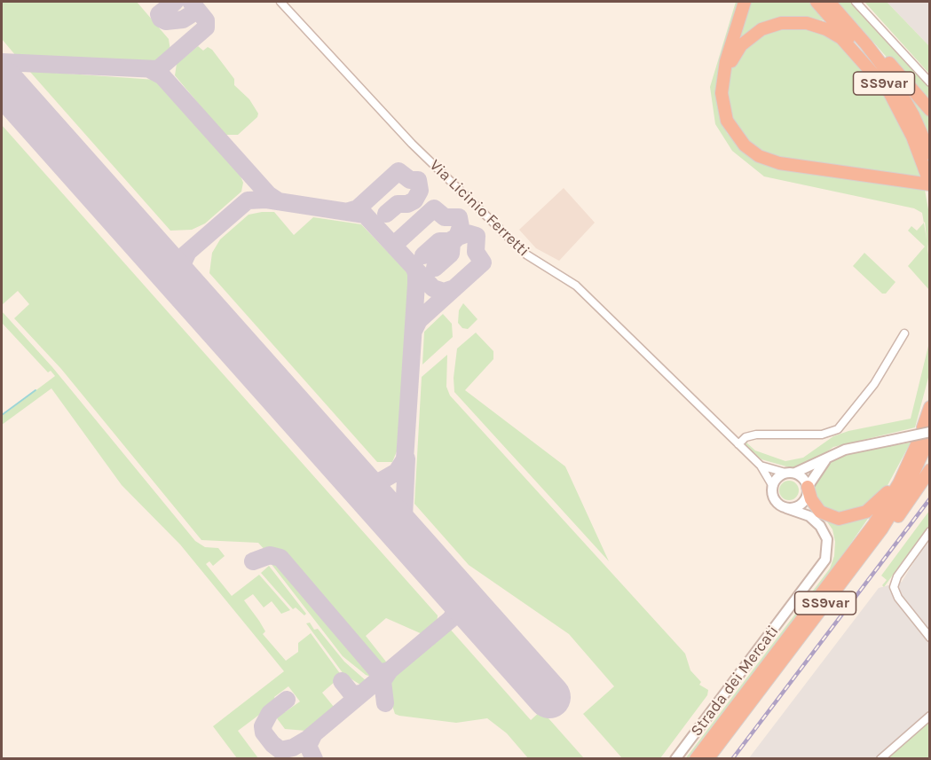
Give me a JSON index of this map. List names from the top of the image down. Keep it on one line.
{"streets":{"highway":["SS9var"],"street":["Via Licinio Ferretti","Strada dei Mercati"]}}
